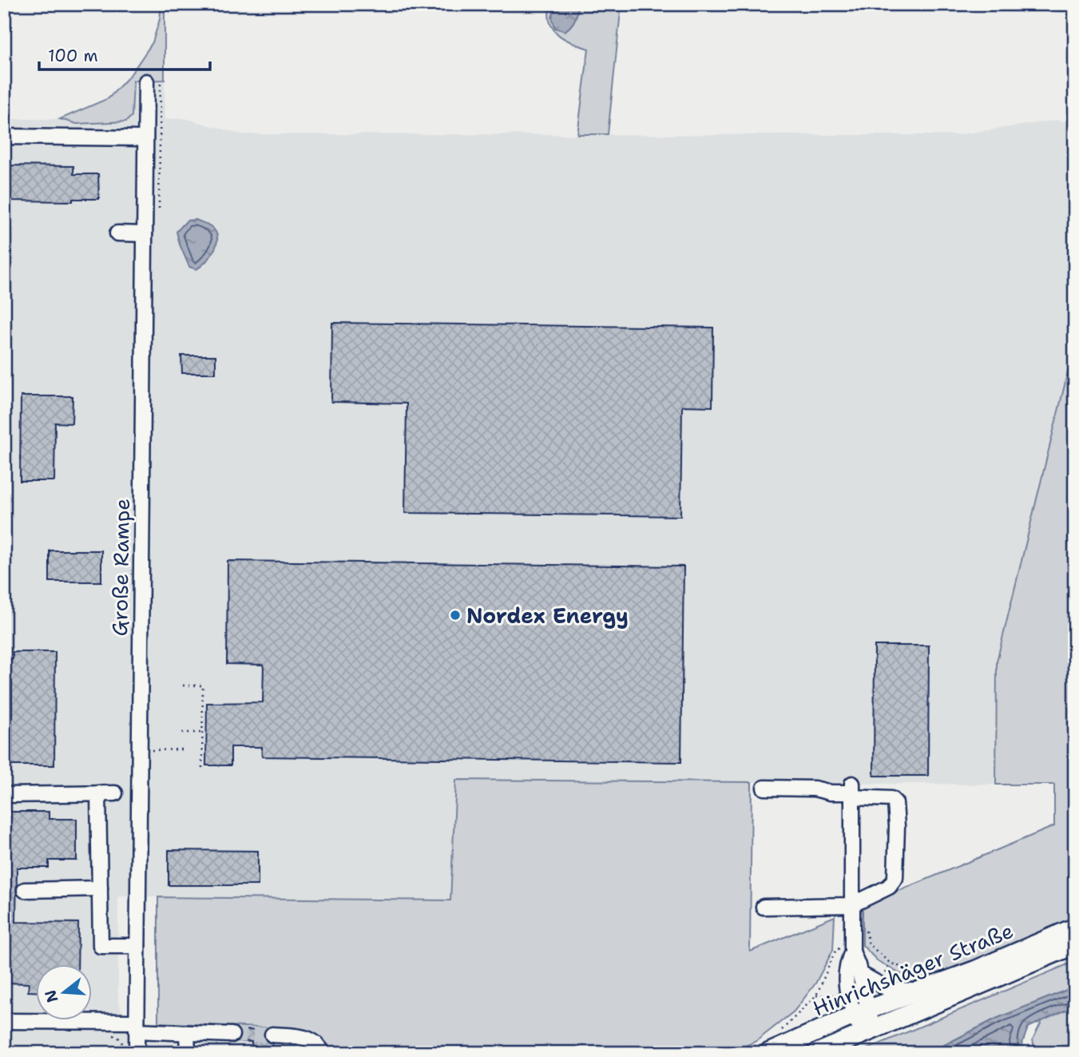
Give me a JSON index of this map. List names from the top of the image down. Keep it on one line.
{"streets":{"main road":["Hinrichshäger Straße"],"street":["Große Rampe"]},"places":["Nordex Energy"],"scale_bar":"100 m","north":"left"}
